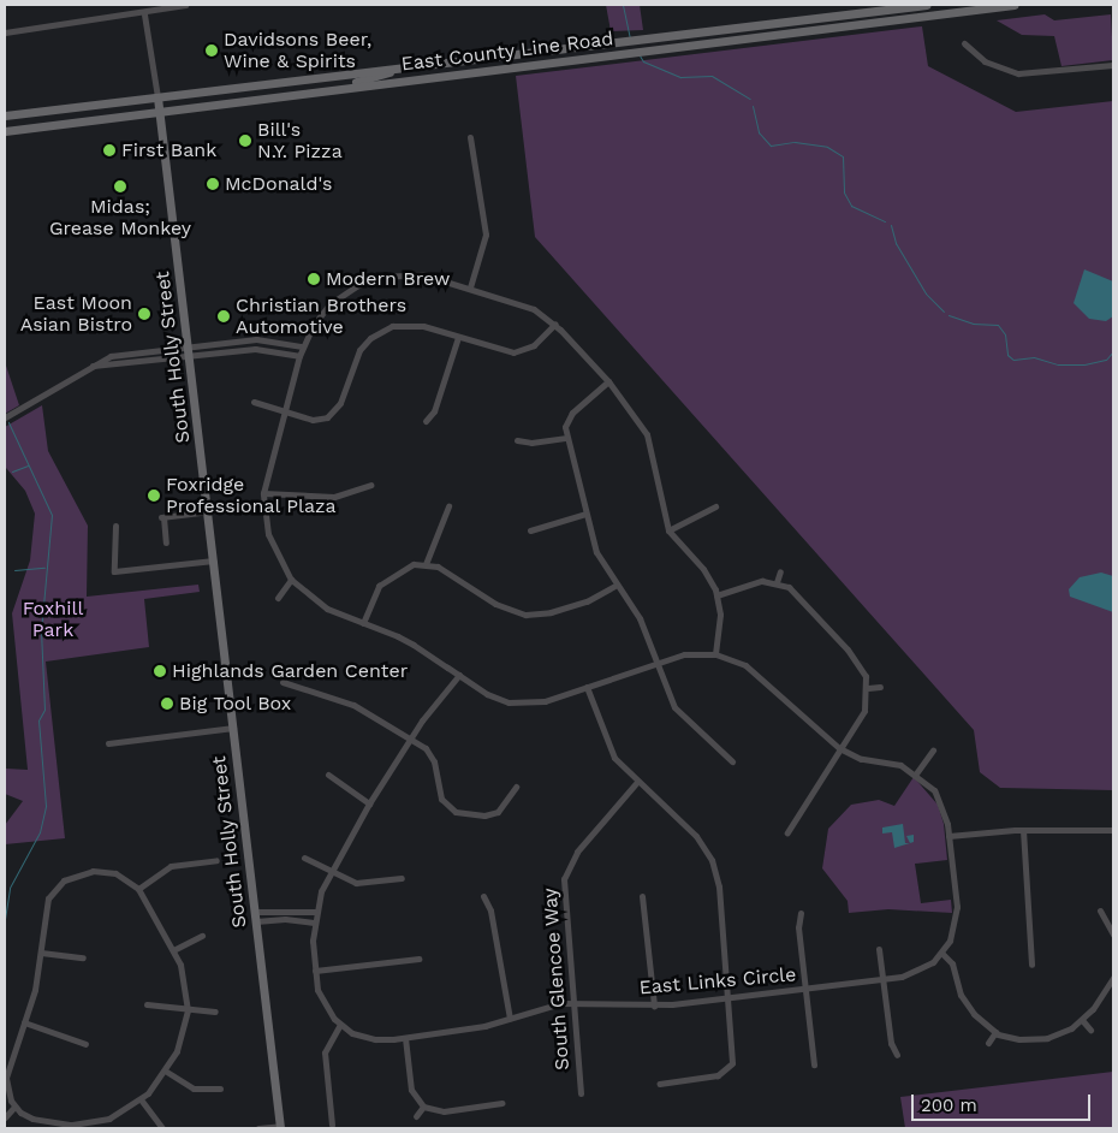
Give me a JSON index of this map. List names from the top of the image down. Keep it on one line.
{"streets":{"main road":["East County Line Road","South Holly Street"],"street":["South Glencoe Way","East Links Circle"]},"crossings":[["East County Line Road","South Holly Street"],["South Glencoe Way","East Links Circle"]],"parks":["Foxhill Park"],"places":["Davidsons Beer, Wine & Spirits","Bill's N.Y. Pizza","First Bank","McDonald's","Midas; Grease Monkey","Modern Brew","East Moon Asian Bistro","Christian Brothers Automotive","Foxridge Professional Plaza","Highlands Garden Center","Big Tool Box"],"scale_bar":"200 m"}
